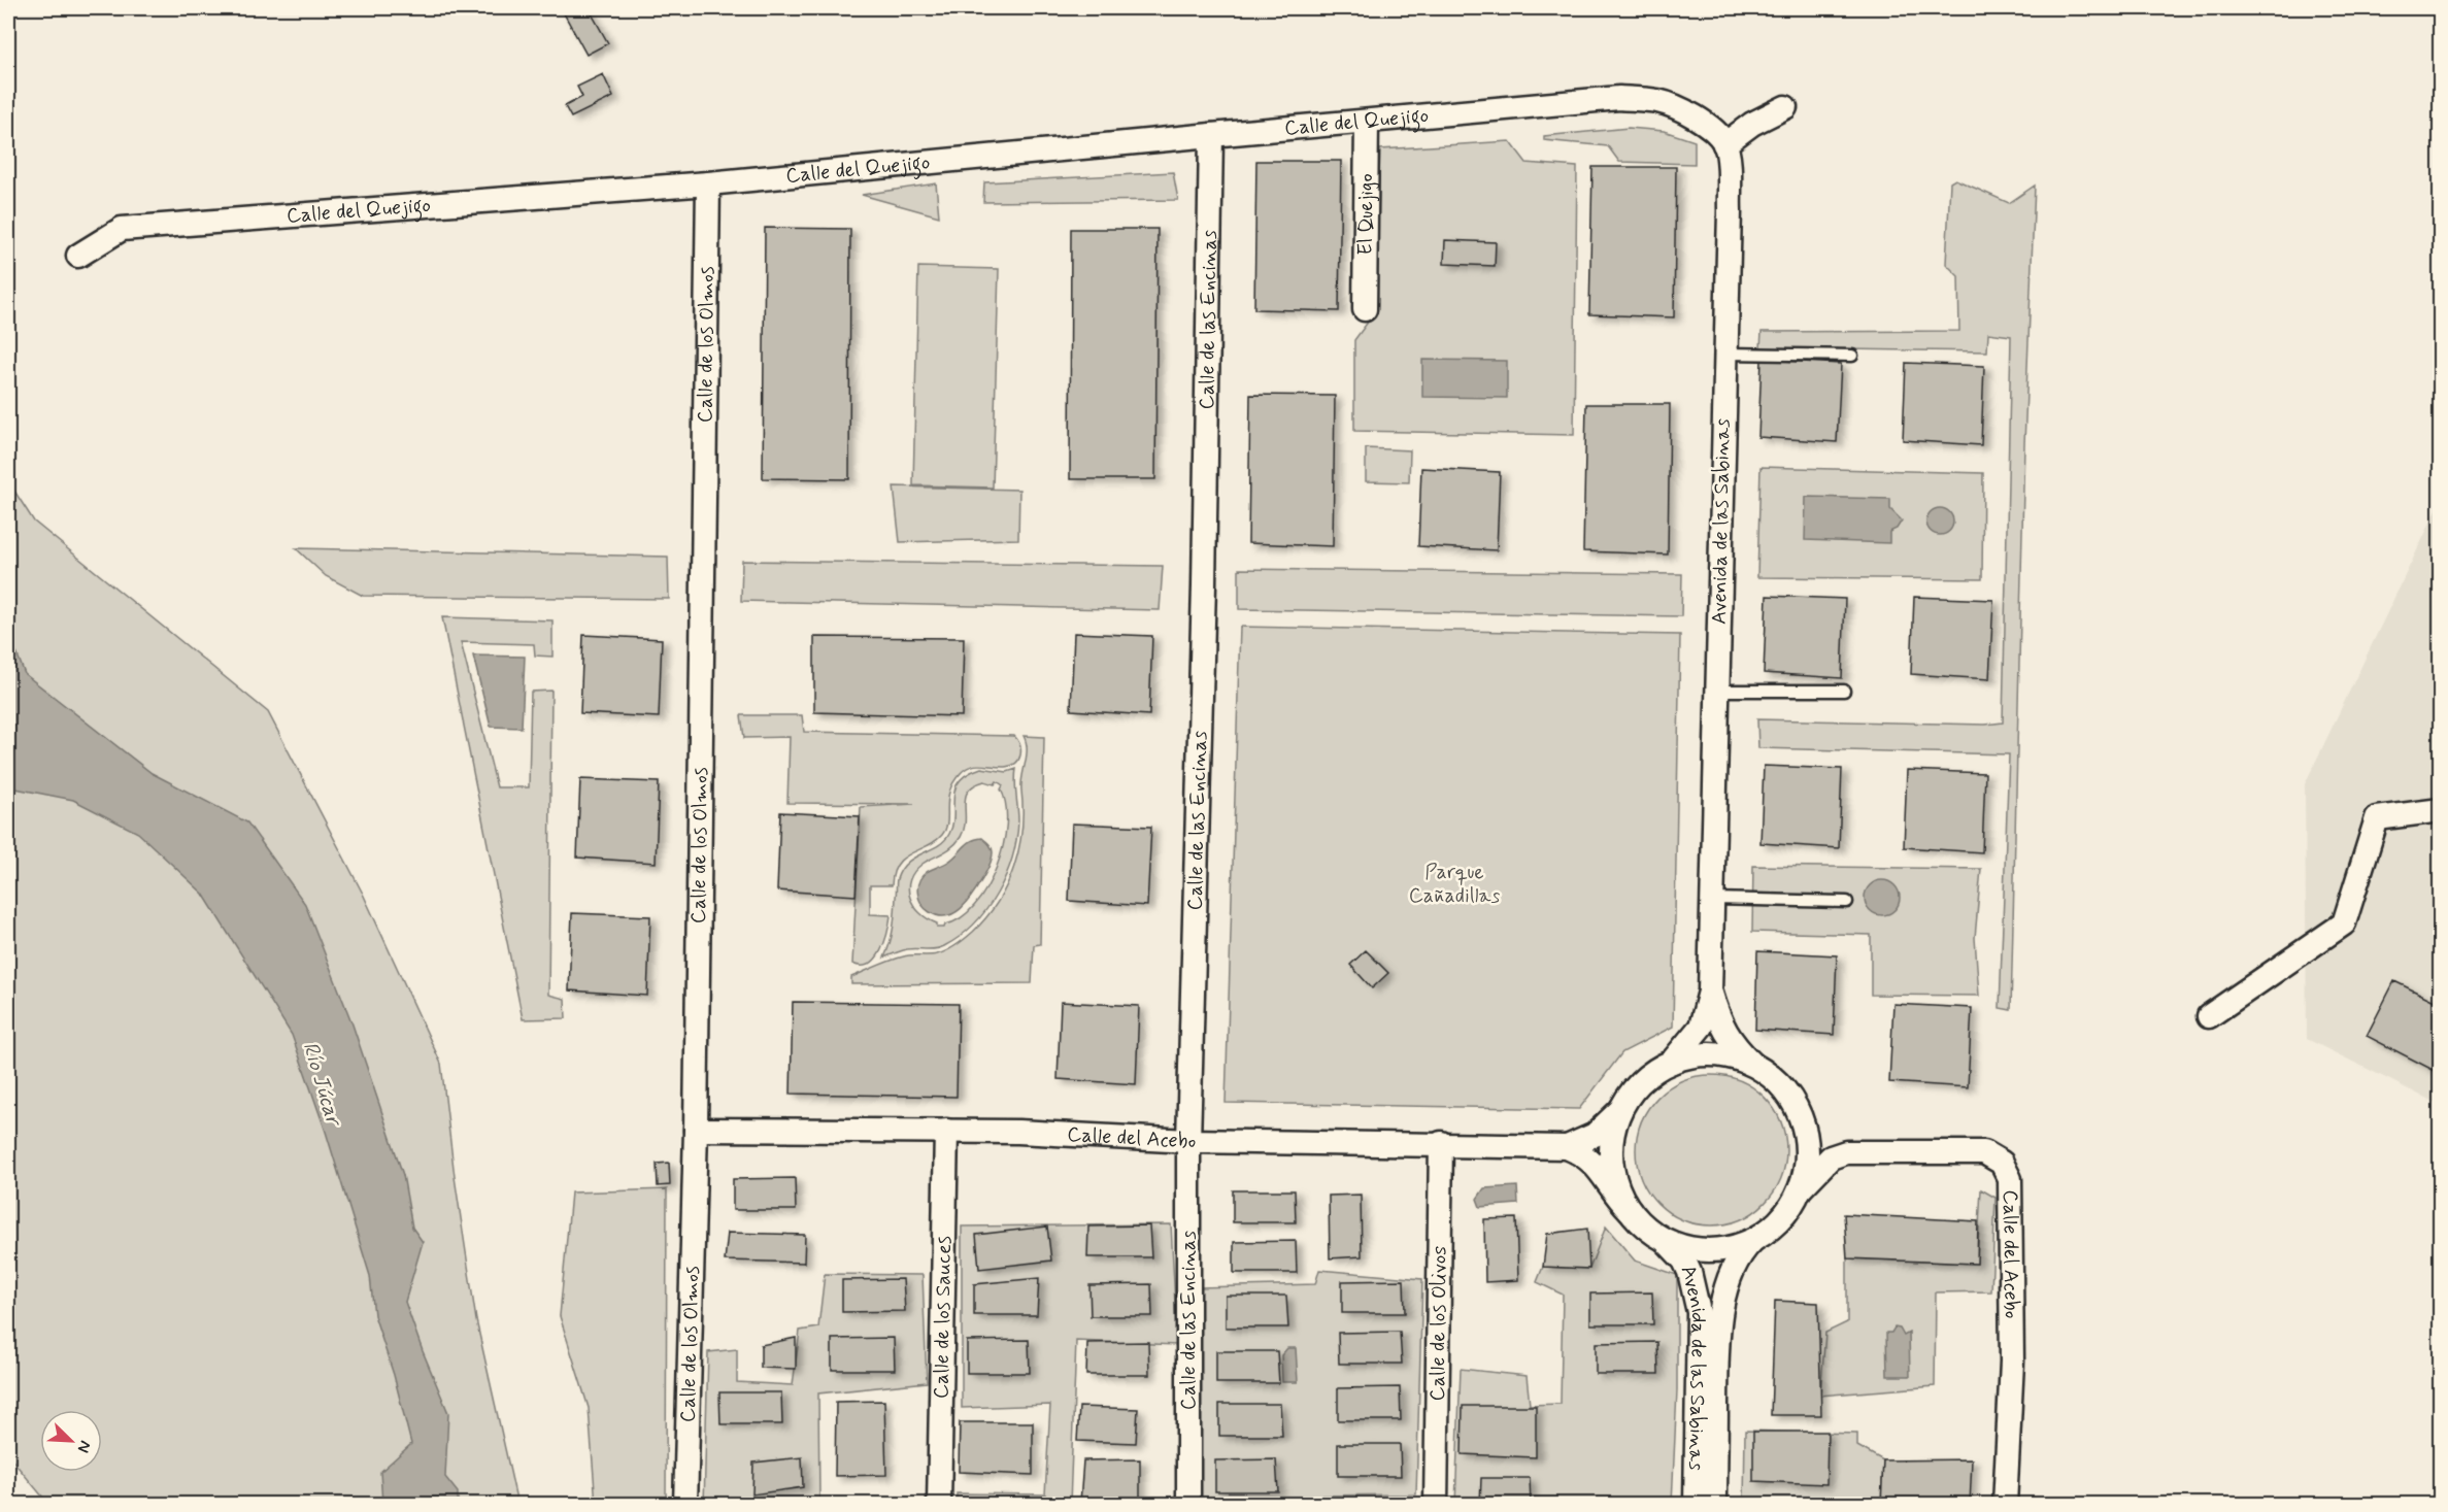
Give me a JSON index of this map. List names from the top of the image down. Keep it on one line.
{"streets":{"street":["Calle del Quejigo","El Quejigo","Calle de las Encinas","Calle de los Olmos","Avenida de las Sabinas","Calle del Acebo","Calle de los Sauces","Calle de los Olivos"]},"crossings":[["Calle del Quejigo","El Quejigo"],["Calle del Quejigo","Calle de las Encinas"],["Calle del Quejigo","Calle de los Olmos"],["Calle del Quejigo","Avenida de las Sabinas"],["Calle de las Encinas","Calle del Acebo"],["Calle de los Olmos","Calle del Acebo"],["Avenida de las Sabinas","Calle del Acebo"],["Calle del Acebo","Calle de los Sauces"],["Calle del Acebo","Calle de los Olivos"]],"water":["Río Júcar"],"parks":["Parque Cañadillas"],"north":"bottom right"}
